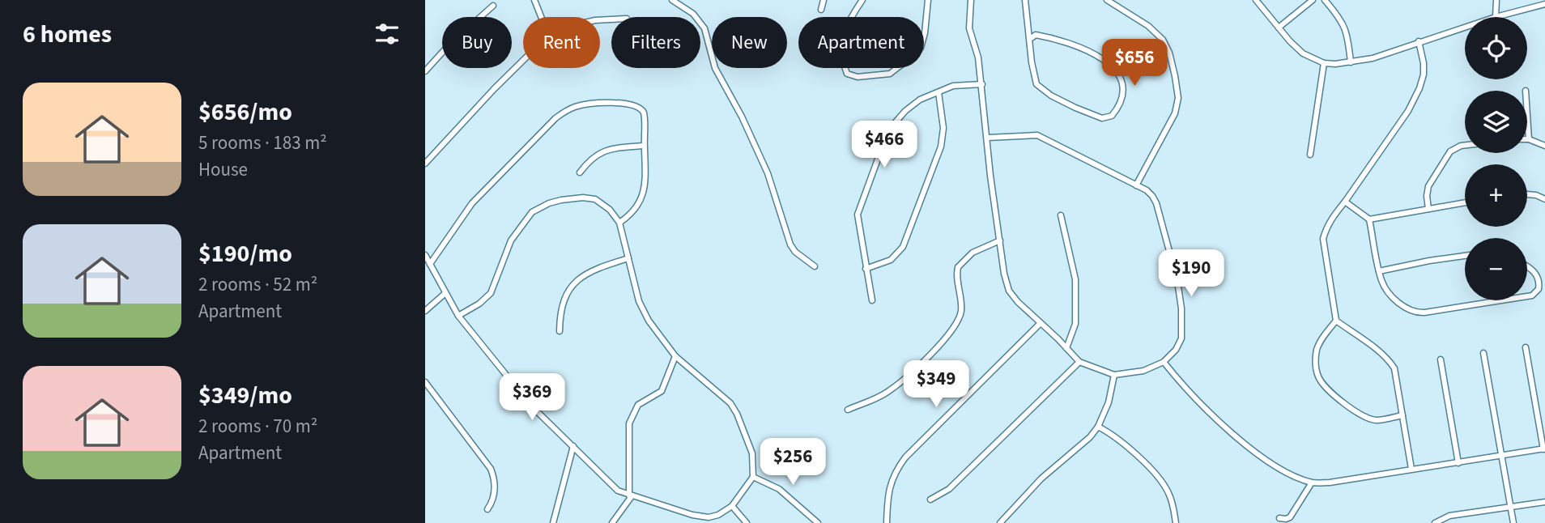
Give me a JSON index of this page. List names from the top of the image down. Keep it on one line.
{"page":{"heading":"6 homes","map_buttons":["+","−"],"chip":["Buy","Rent","Filters","New","Apartment"],"price":["$656","$466","$190","$349","$369","$256"],"list":[{"name":"$656/mo","note":"5 rooms · 183 m² · House"},{"name":"$190/mo","note":"2 rooms · 52 m² · Apartment"},{"name":"$349/mo","note":"2 rooms · 70 m² · Apartment"}]}}
